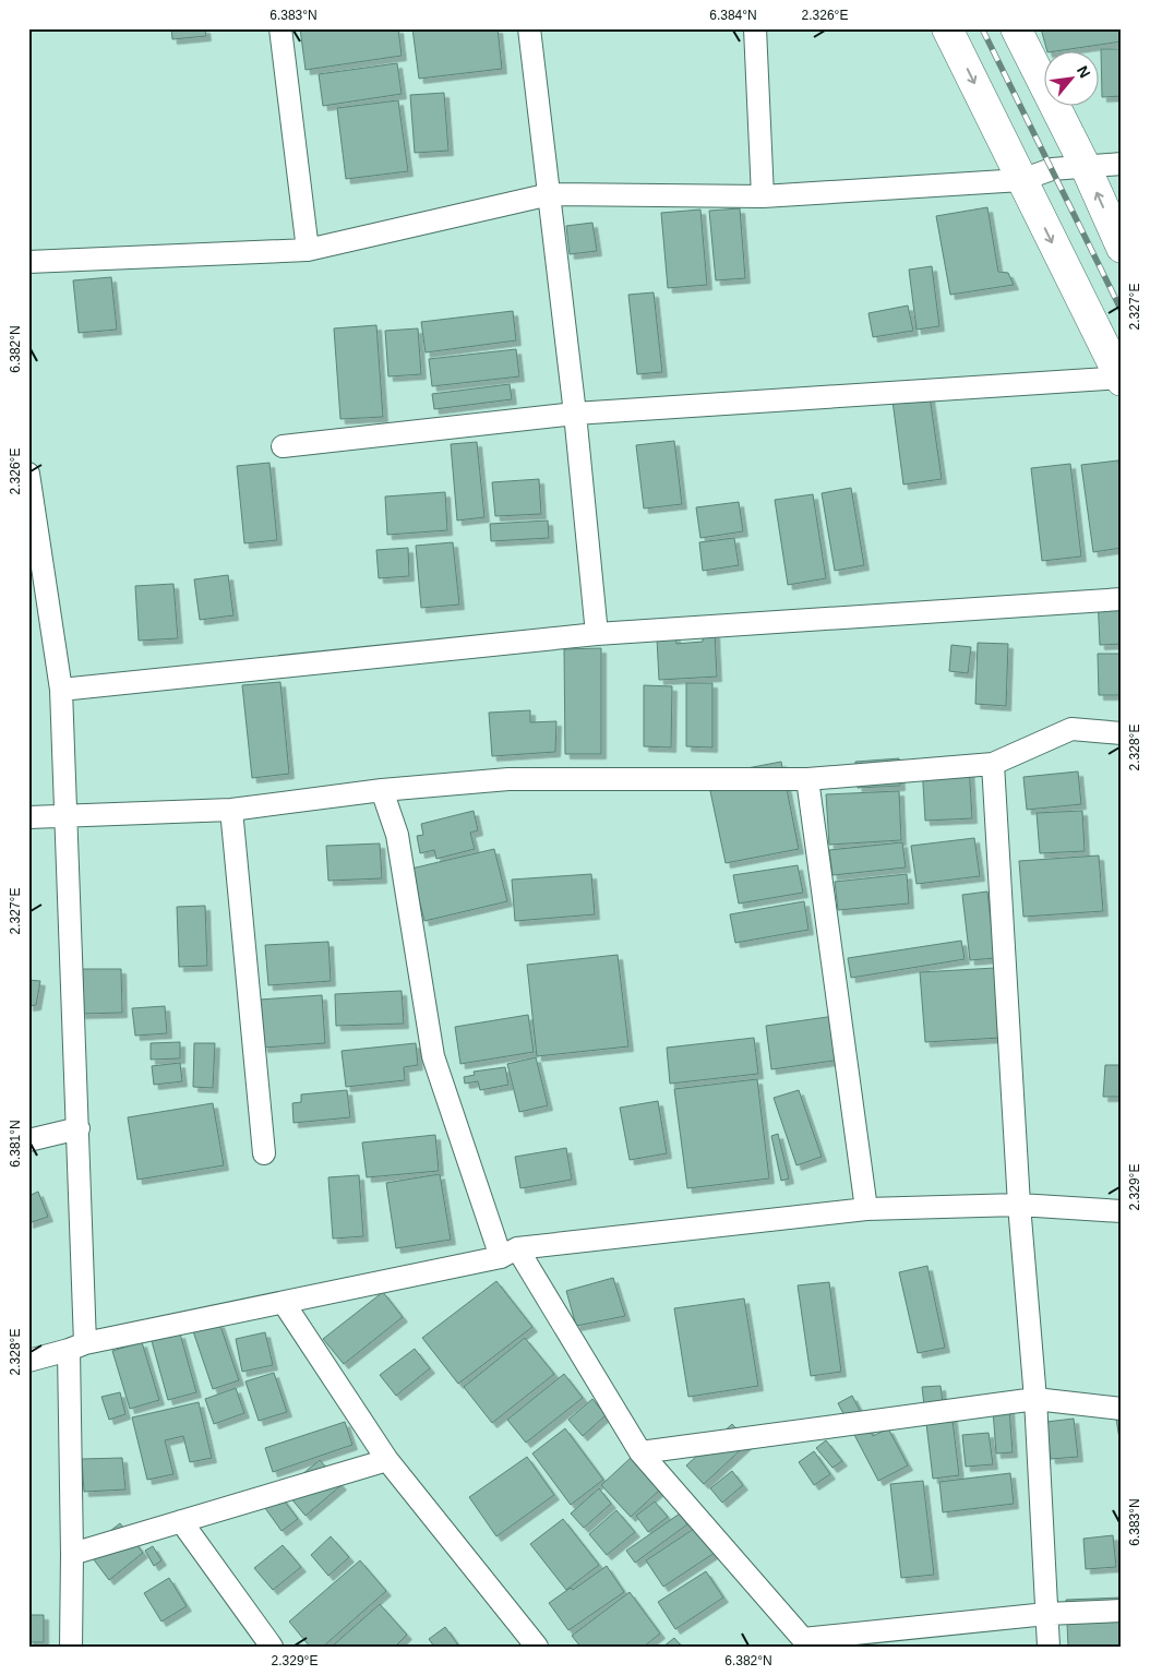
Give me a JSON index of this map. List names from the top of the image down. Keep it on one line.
{"north":"top right","coordinates":["6.383°N","6.384°N","2.326°E","2.327°E","6.382°N","2.328°E","6.381°N","2.329°E"]}
